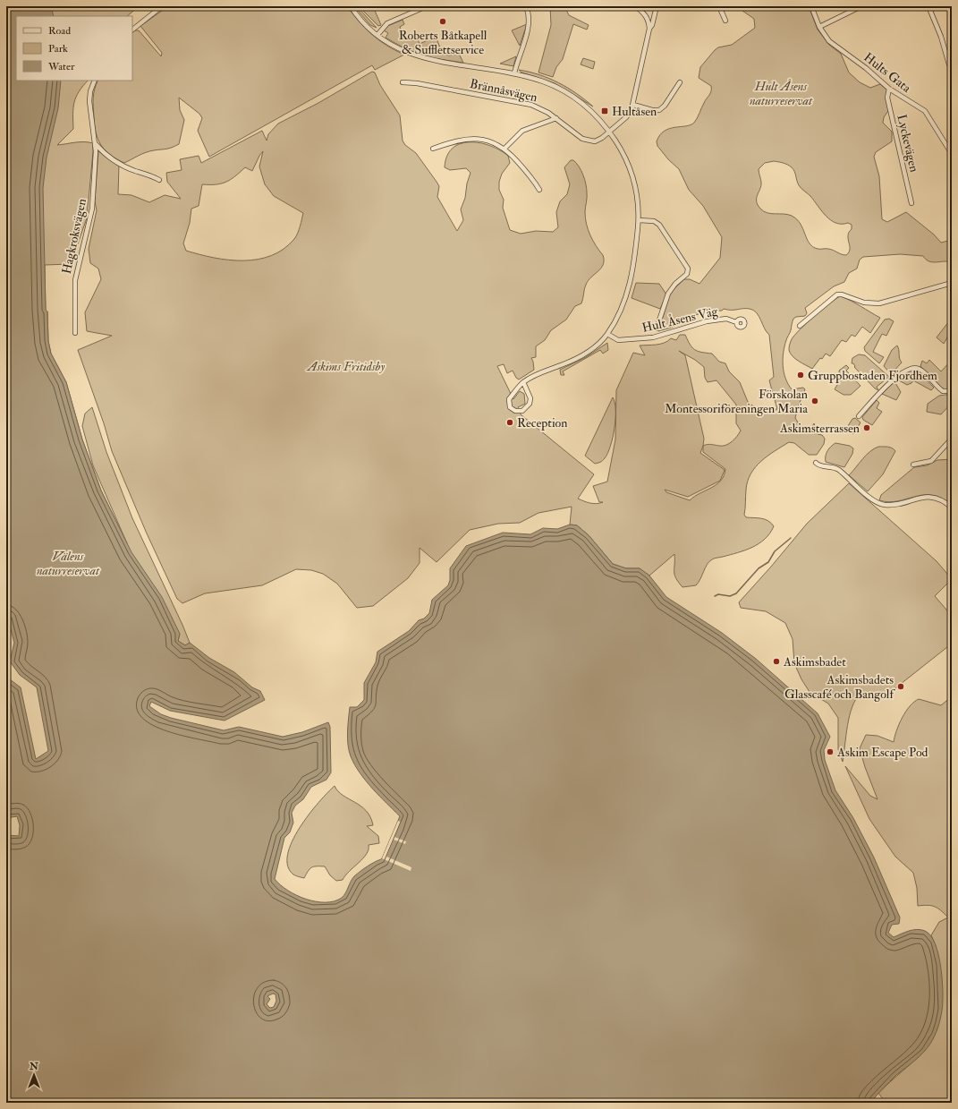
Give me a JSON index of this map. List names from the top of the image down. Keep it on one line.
{"streets":{"street":["Hults Gata","Brännåsvägen","Lyckevägen","Hagkroksvägen","Hult Åsens Väg"]},"crossings":[["Hults Gata","Lyckevägen"]],"parks":["Hult Åsens naturreservat","Askims Fritidsby","Välens naturreservat"],"places":{"other":["Roberts Båtkapell & Sufflettservice","Gruppbostaden Fjordhem","Förskolan Montessoriföreningen Maria","Reception","Askimsterrassen","Askimsbadet","Askimsbadets Glasscafé och Bangolf","Askim Escape Pod"],"transit":["Hultåsen"]},"legend":["Road","Park","Water"],"north":"top"}
